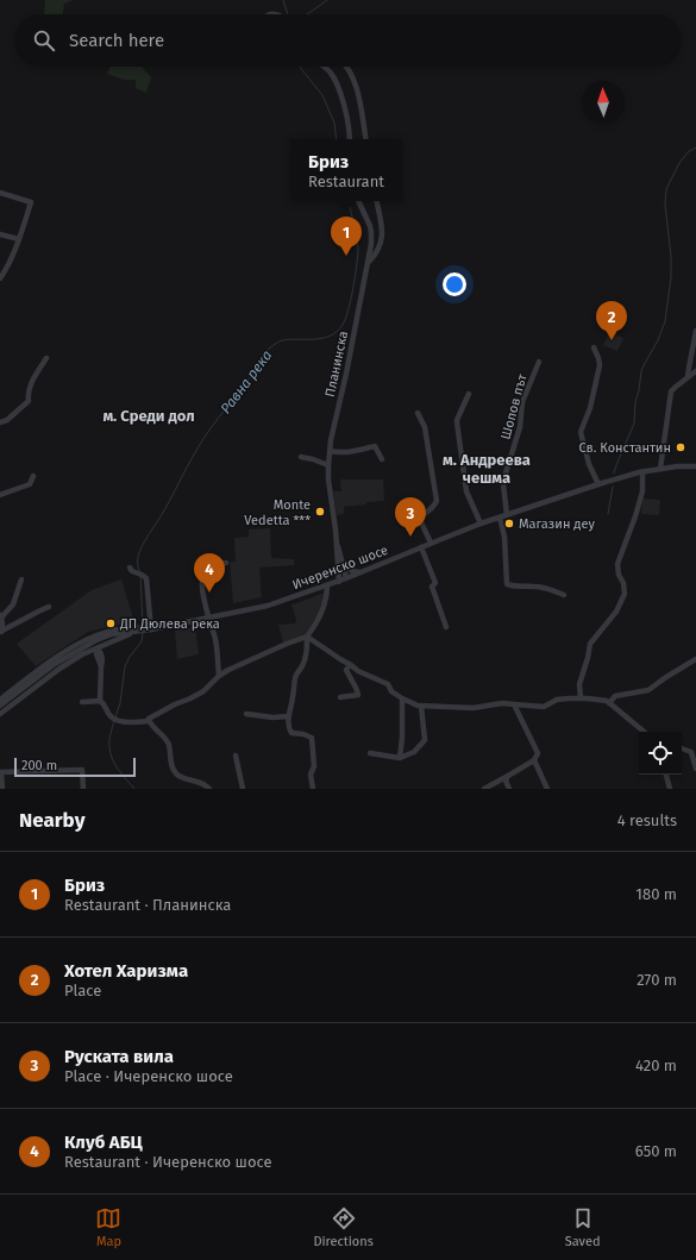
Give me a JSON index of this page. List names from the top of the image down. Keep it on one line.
{"streets":{"street":["Планинска","Шопов път","Ичеренско шосе"]},"crossings":[["Шопов път","Ичеренско шосе"]],"districts":["м. Среди дол","м. Андреева чешма"],"water":["Равна река"],"places":["Св. Константин","Monte Vedetta ***","Магазин деу","ДП Дюлева река"],"scale_bar":"200 m","north":"top","page":{"search":"Search here","popup":["Бриз","Restaurant"],"pins":["1","2","3","4"],"scale":"200 m","heading":["Nearby","4 results"],"list":[{"mark":"1","name":"Бриз","note":"Restaurant · Планинска","value":"180 m"},{"mark":"2","name":"Хотел Харизма","note":"Place","value":"270 m"},{"mark":"3","name":"Руската вила","note":"Place · Ичеренско шосе","value":"420 m"},{"mark":"4","name":"Клуб АБЦ","note":"Restaurant · Ичеренско шосе","value":"650 m"}],"nav":["Map","Directions","Saved"]}}
